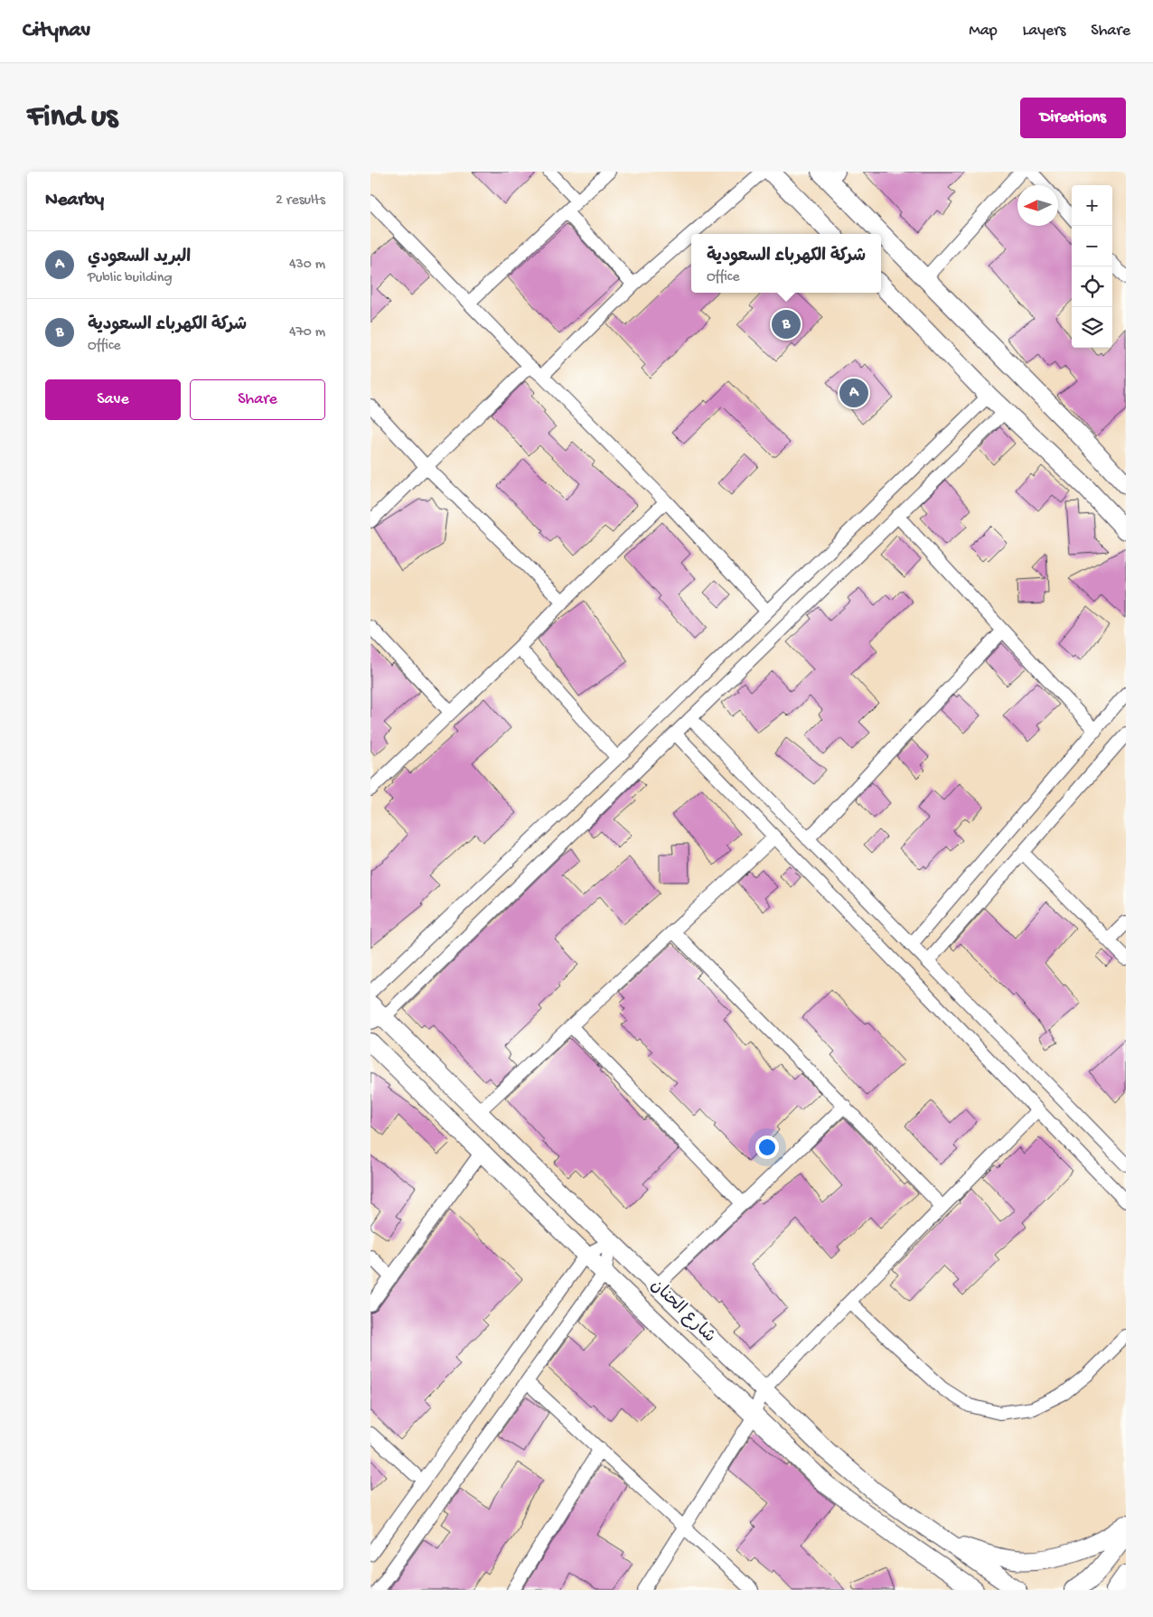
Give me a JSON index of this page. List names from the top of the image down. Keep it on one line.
{"streets":{"street":["شارع الحنان"]},"north":"left","page":{"header":"Citynav","nav":["Map","Layers","Share"],"buttons":["Directions",["Save","Share"]],"title":"Find us","heading":["Nearby","2 results"],"map_buttons":["+","−"],"list":[{"mark":"A","name":"البريد السعودي","note":"Public building","value":"430 m"},{"mark":"B","name":"شركة الكهرباء السعودية","note":"Office","value":"470 m"}],"popup":["شركة الكهرباء السعودية","Office"],"pins":["B","A"]}}
